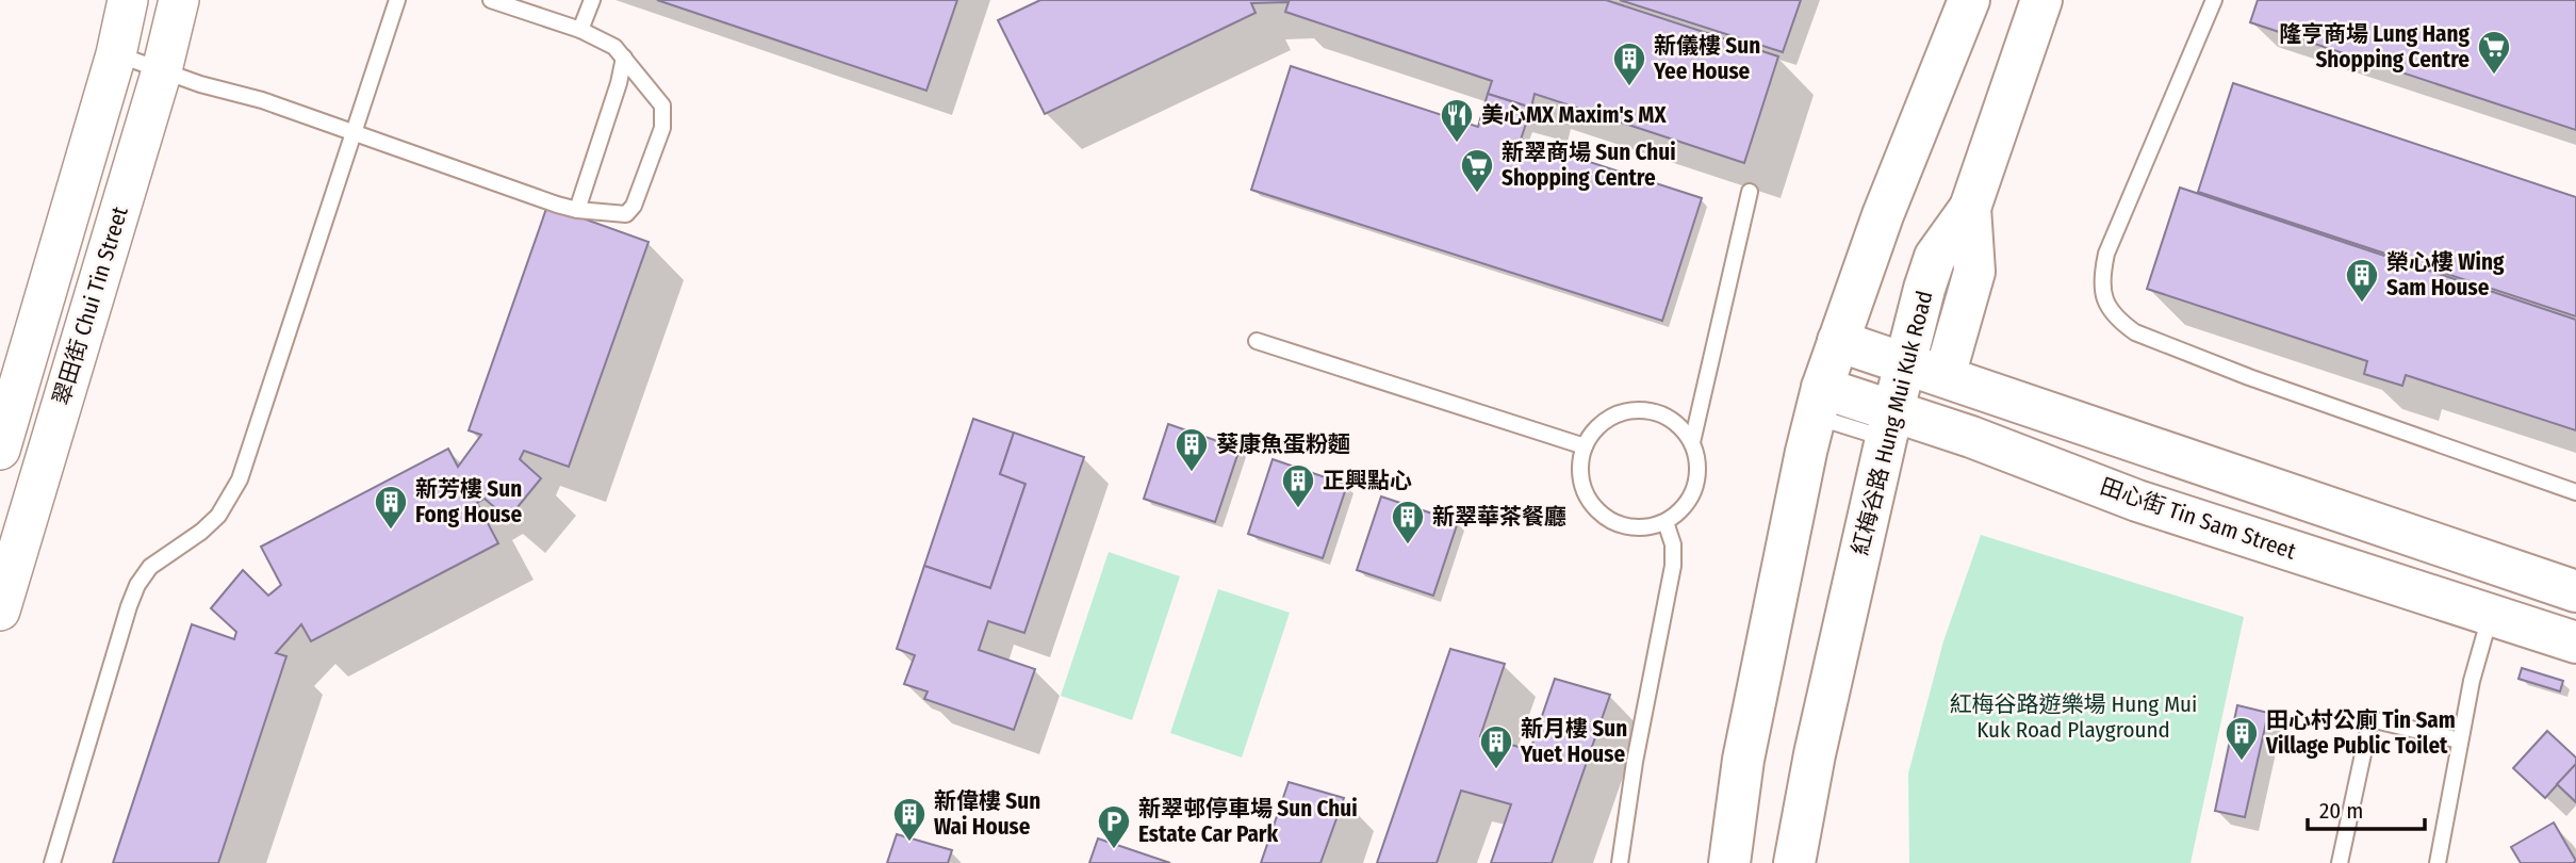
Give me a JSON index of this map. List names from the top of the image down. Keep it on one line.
{"streets":{"main road":["紅梅谷路 Hung Mui Kuk Road","田心街 Tin Sam Street"],"street":["翠田街 Chui Tin Street"]},"crossings":[["紅梅谷路 Hung Mui Kuk Road","田心街 Tin Sam Street"]],"parks":["紅梅谷路遊樂場 Hung Mui Kuk Road Playground"],"places":{"supermarket":["隆亨商場 Lung Hang Shopping Centre","新翠商場 Sun Chui Shopping Centre"],"building":["新儀樓 Sun Yee House","榮心樓 Wing Sam House","葵康魚蛋粉麵","正興點心","新芳樓 Sun Fong House","新翠華茶餐廳","田心村公廁 Tin Sam Village Public Toilet","新月樓 Sun Yuet House","新偉樓 Sun Wai House"],"restaurant":["美心MX Maxim's MX"],"parking":["新翠邨停車場 Sun Chui Estate Car Park"]},"scale_bar":"20 m"}
